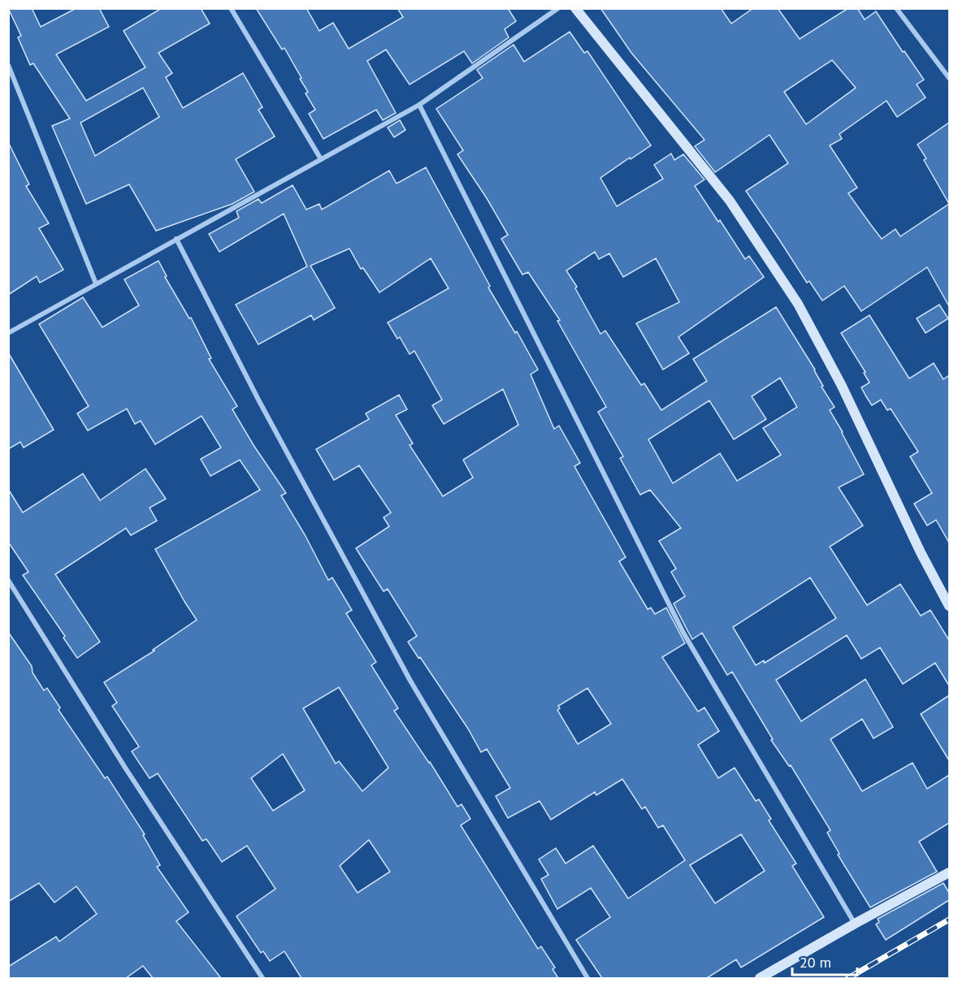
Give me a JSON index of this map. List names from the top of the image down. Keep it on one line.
{"scale_bar":"20 m"}
